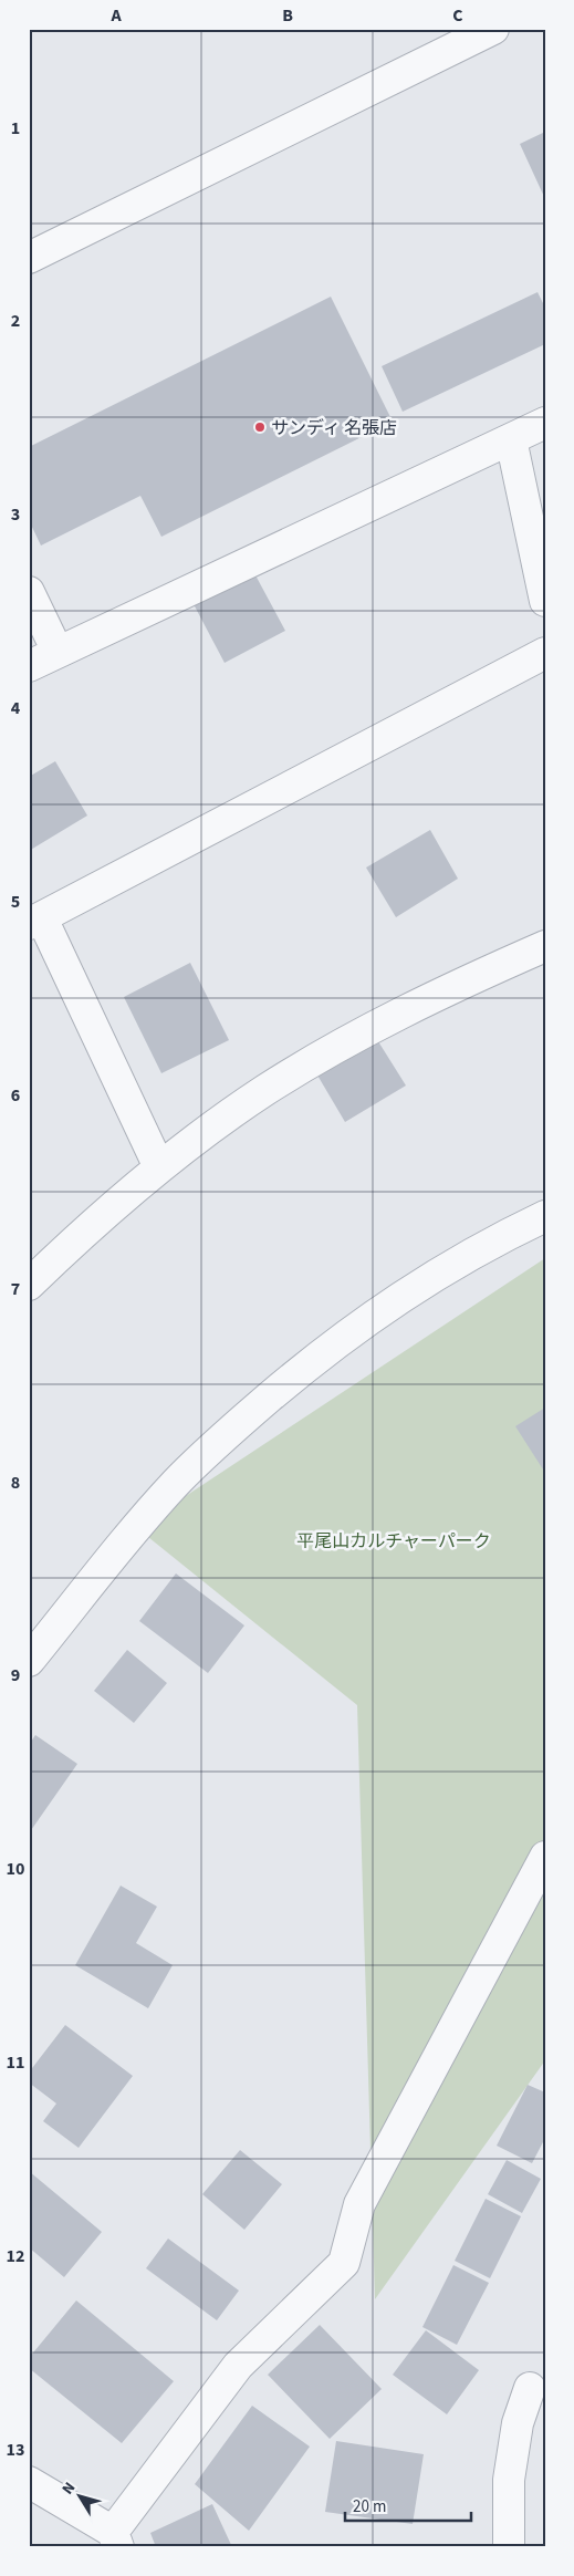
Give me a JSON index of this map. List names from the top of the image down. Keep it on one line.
{"parks":["平尾山カルチャーパーク"],"places":["サンディ 名張店"],"scale_bar":"20 m","north":"top left","grid":{"columns":["A","B","C"],"rows":["1","2","3","4","5","6","7","8","9","10","11","12","13"]}}
